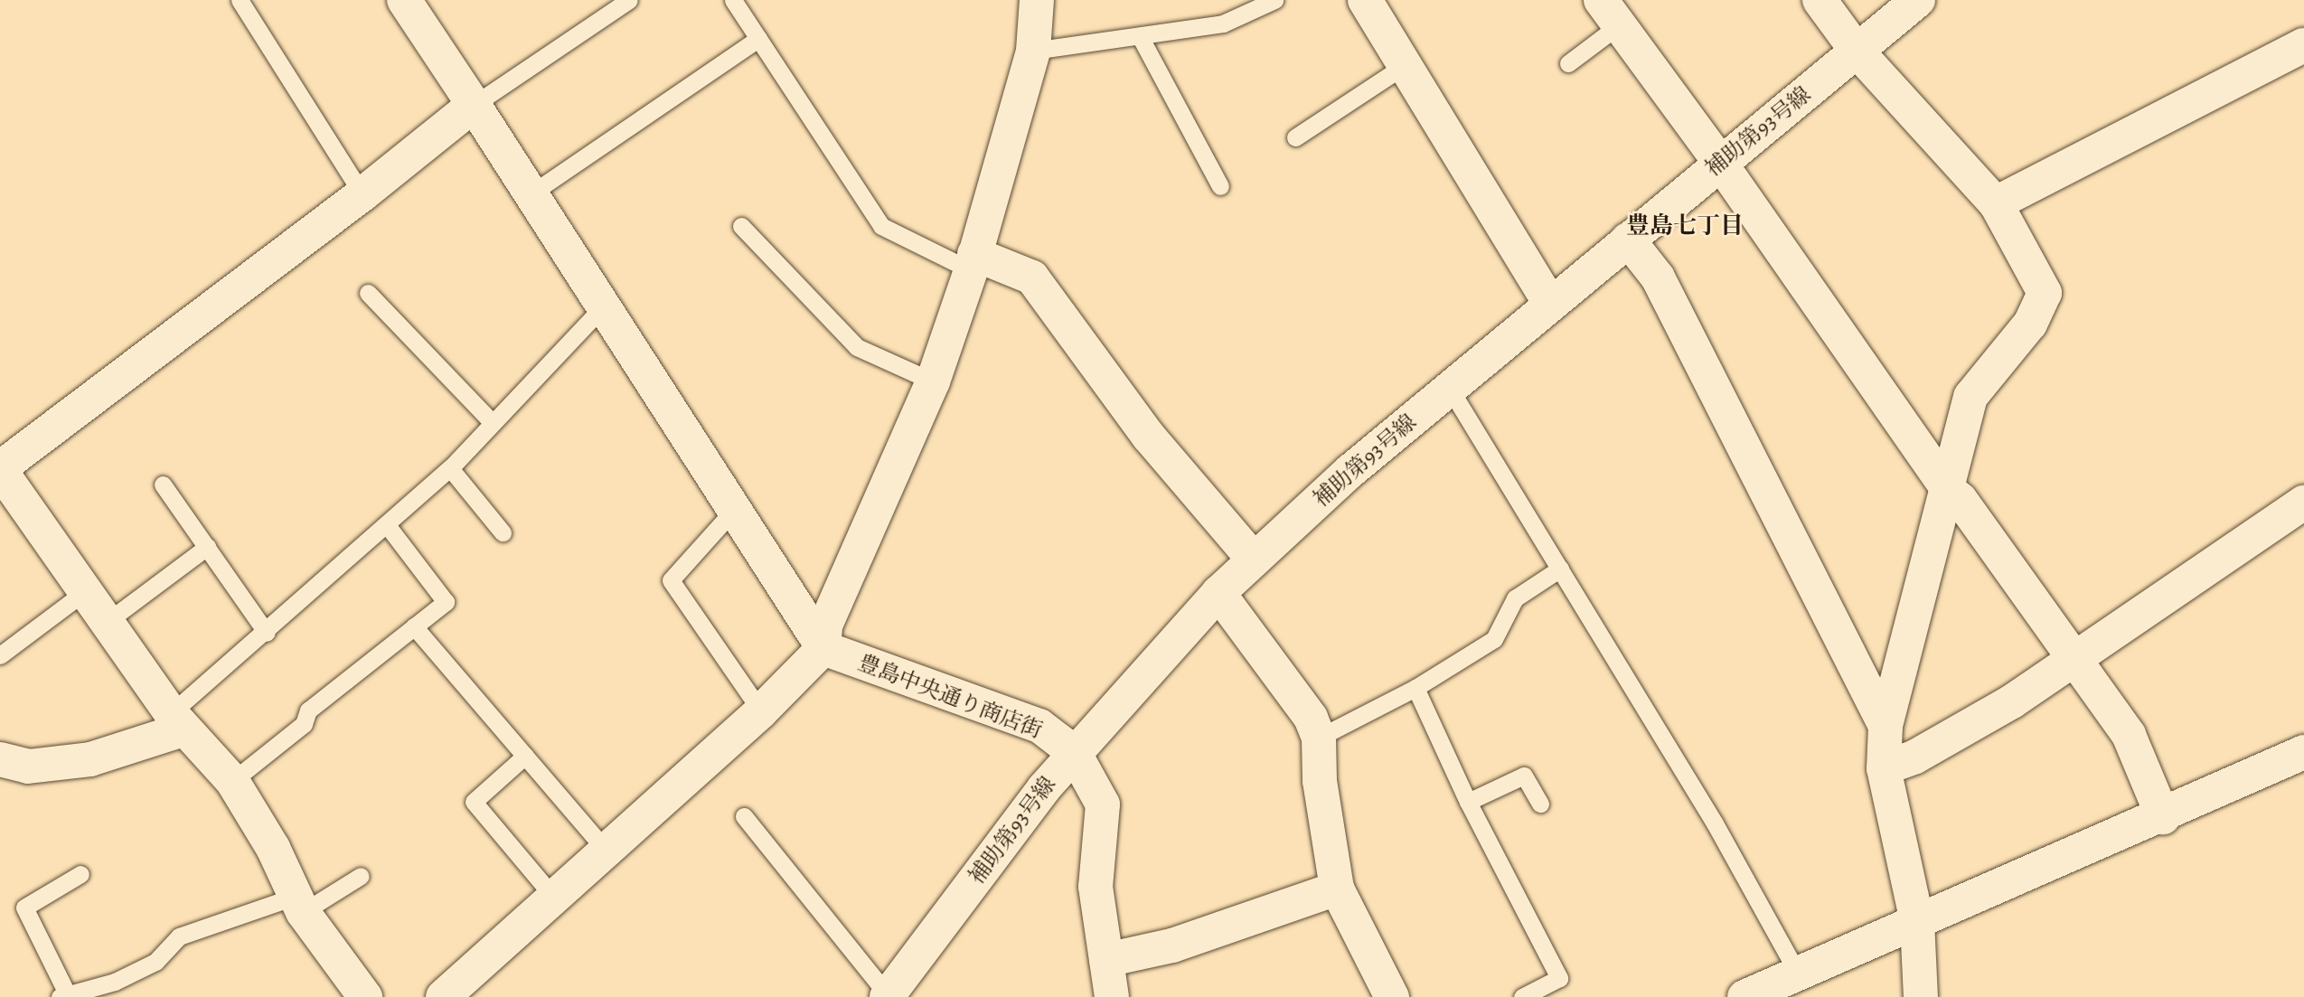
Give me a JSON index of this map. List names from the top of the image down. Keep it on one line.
{"streets":{"street":["補助第93号線","豊島中央通り商店街"]},"crossings":[["補助第93号線","豊島中央通り商店街"]],"districts":["豊島七丁目"]}
